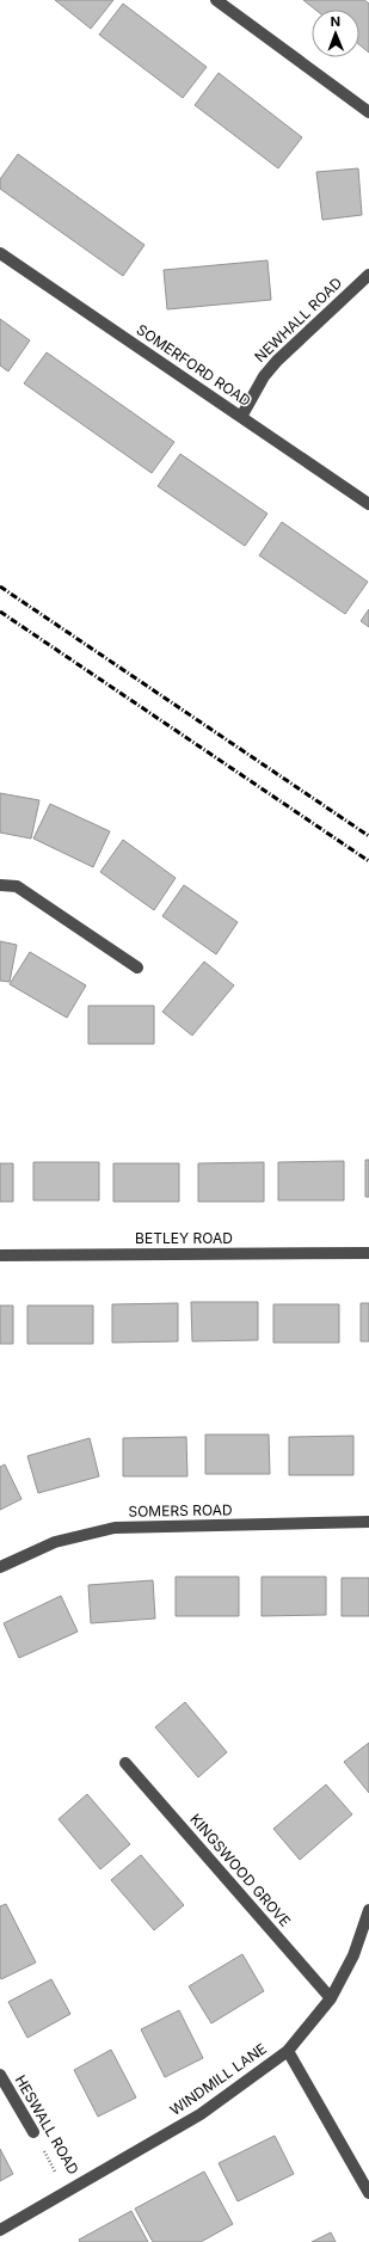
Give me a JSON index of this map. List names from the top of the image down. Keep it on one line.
{"streets":{"street":["NEWHALL ROAD","SOMERFORD ROAD","BETLEY ROAD","SOMERS ROAD","KINGSWOOD GROVE","WINDMILL LANE","HESWALL ROAD"]},"crossings":[["NEWHALL ROAD","SOMERFORD ROAD"],["KINGSWOOD GROVE","WINDMILL LANE"],["WINDMILL LANE","HESWALL ROAD"]],"north":"top"}
